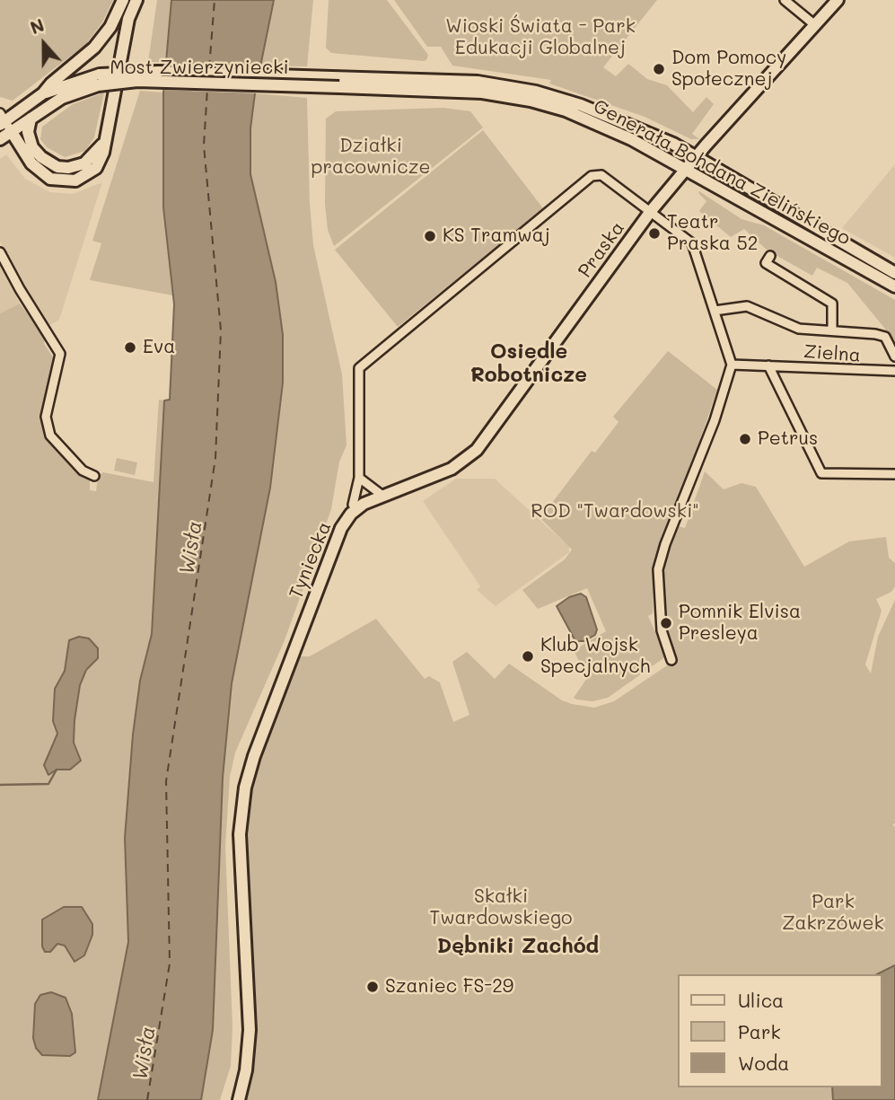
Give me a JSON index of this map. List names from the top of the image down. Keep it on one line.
{"streets":{"street":["Most Zwierzyniecki","Generała Bohdana Zielińskiego","Praska","Zielna","Tyniecka"]},"crossings":[["Most Zwierzyniecki","Generała Bohdana Zielińskiego"],["Generała Bohdana Zielińskiego","Praska"],["Praska","Tyniecka"]],"districts":["Osiedle Robotnicze","Dębniki Zachód"],"water":["Wisła"],"parks":["Wioski Świata - Park Edukacji Globalnej","Działki pracownicze","ROD \"Twardowski\"","Skałki Twardowskiego","Park Zakrzówek"],"places":["Dom Pomocy Społecznej","Teatr Praska 52","KS Tramwaj","Eva","Petrus","Pomnik Elvisa Presleya","Klub Wojsk Specjalnych","Szaniec FS-29"],"legend":["Ulica","Park","Woda"],"north":"top"}
